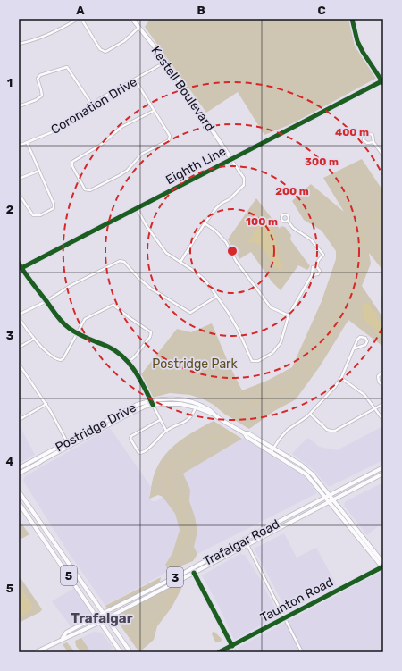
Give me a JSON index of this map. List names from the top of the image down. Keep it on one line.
{"streets":{"street":["Kestell Boulevard","Coronation Drive","Eighth Line","Postridge Drive","Trafalgar Road","5","3","Taunton Road"]},"crossings":[["Kestell Boulevard","Coronation Drive"],["Kestell Boulevard","Eighth Line"],["Postridge Drive","Trafalgar Road"],["Postridge Drive","Taunton Road"],["Trafalgar Road","5"]],"districts":["Trafalgar"],"parks":["Postridge Park"],"grid":{"columns":["A","B","C"],"rows":["1","2","3","4","5"]},"rings":["400 m","300 m","200 m","100 m"]}
